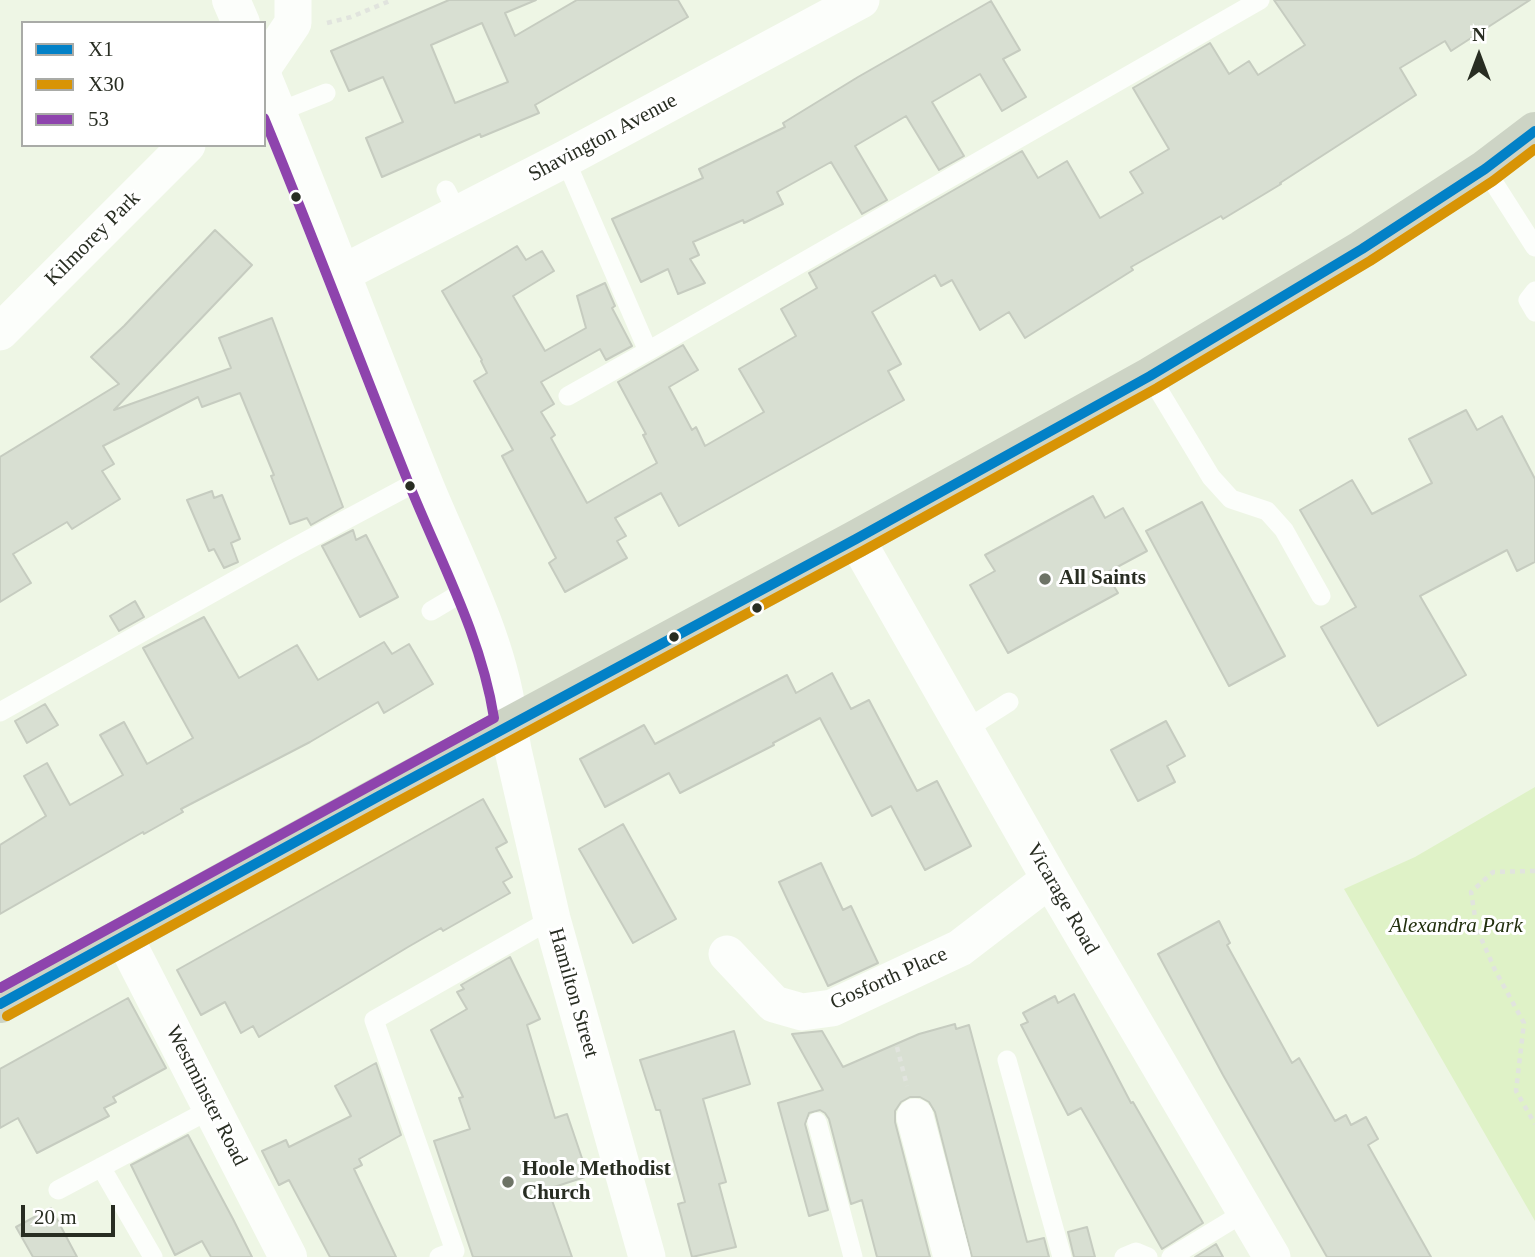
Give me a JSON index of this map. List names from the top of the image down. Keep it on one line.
{"streets":{"street":["Shavington Avenue","Kilmorey Park","Vicarage Road","Gosforth Place","Hamilton Street","Westminster Road"]},"crossings":[["Vicarage Road","Gosforth Place"]],"parks":["Alexandra Park"],"places":["All Saints","Hoole Methodist Church"],"lines":["transit line 53","transit line X1","transit line X30"],"legend":["X1","X30","53"],"scale_bar":"20 m","north":"top"}
